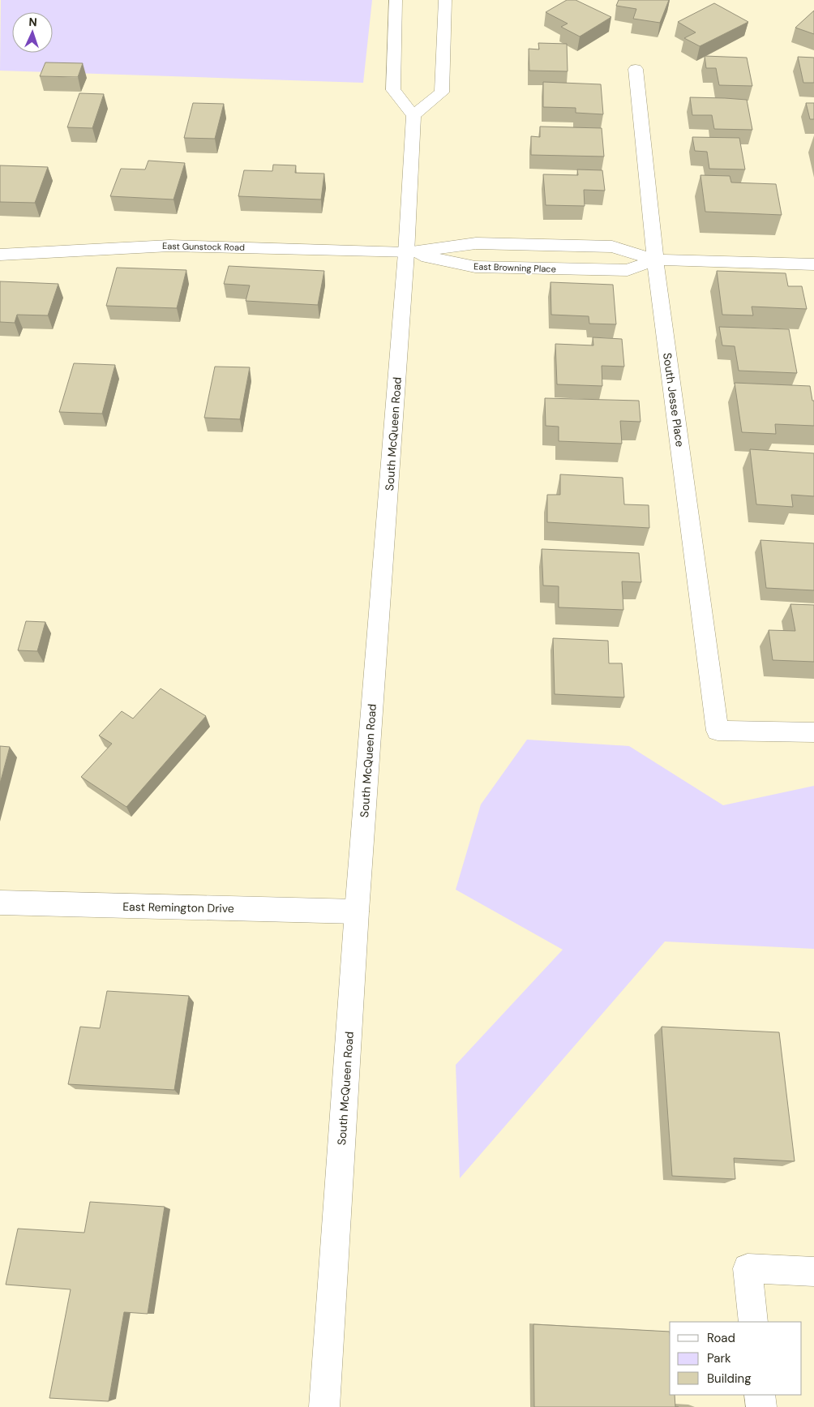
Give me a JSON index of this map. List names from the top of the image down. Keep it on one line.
{"streets":{"street":["East Gunstock Road","East Browning Place","South Jesse Place","South McQueen Road","East Remington Drive"]},"crossings":[["East Gunstock Road","East Browning Place"],["East Gunstock Road","South McQueen Road"],["East Browning Place","South Jesse Place"],["East Browning Place","South McQueen Road"],["South McQueen Road","East Remington Drive"]],"legend":["Road","Park","Building"],"north":"top"}
